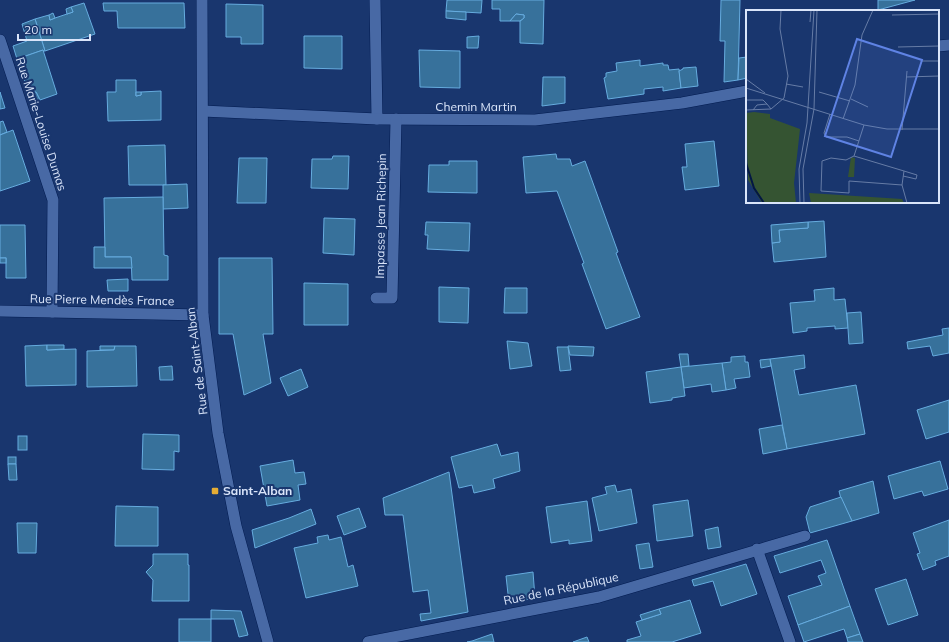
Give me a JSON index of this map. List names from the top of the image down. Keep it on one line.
{"streets":{"street":["Chemin Martin","Rue Marie-Louise Dumas","Impasse Jean Richepin","Rue Pierre Mendès France","Rue de Saint-Alban","Rue de la République"]},"crossings":[["Chemin Martin","Impasse Jean Richepin"],["Chemin Martin","Rue de Saint-Alban"],["Rue Marie-Louise Dumas","Rue Pierre Mendès France"],["Rue Pierre Mendès France","Rue de Saint-Alban"]],"places":{"transit":["Saint-Alban"]},"scale_bar":"20 m"}
